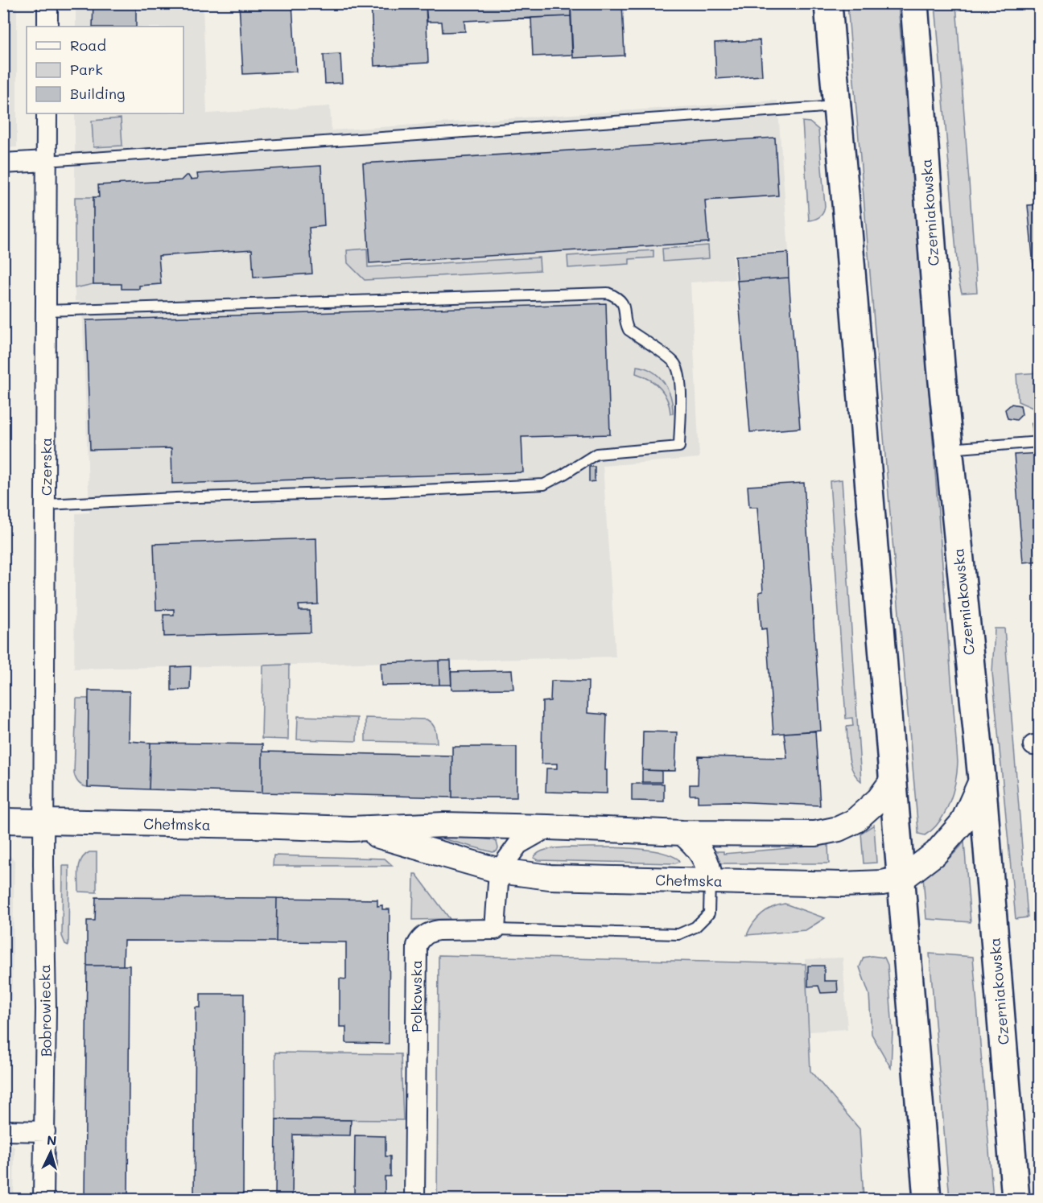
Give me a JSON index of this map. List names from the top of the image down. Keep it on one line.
{"streets":{"main road":["Czerniakowska"],"street":["Czerska","Chełmska","Polkowska","Bobrowiecka"]},"crossings":[["Czerniakowska","Chełmska"],["Czerska","Chełmska"],["Czerska","Bobrowiecka"],["Chełmska","Bobrowiecka"]],"legend":["Road","Park","Building"],"north":"top"}
